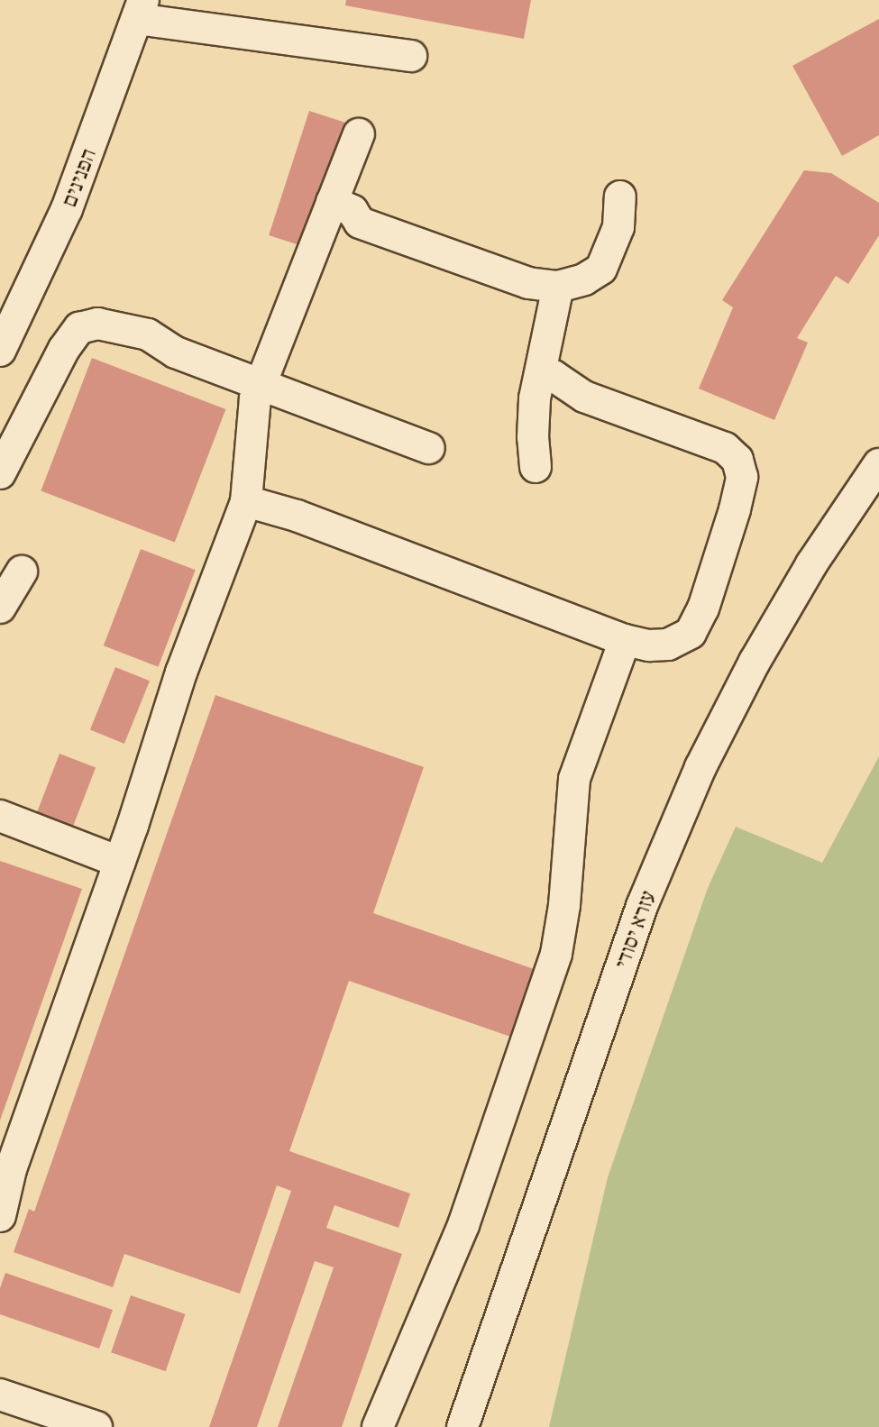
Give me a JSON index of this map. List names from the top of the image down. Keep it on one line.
{"streets":{"street":["הפנינים","עזרא יסודי"]}}
